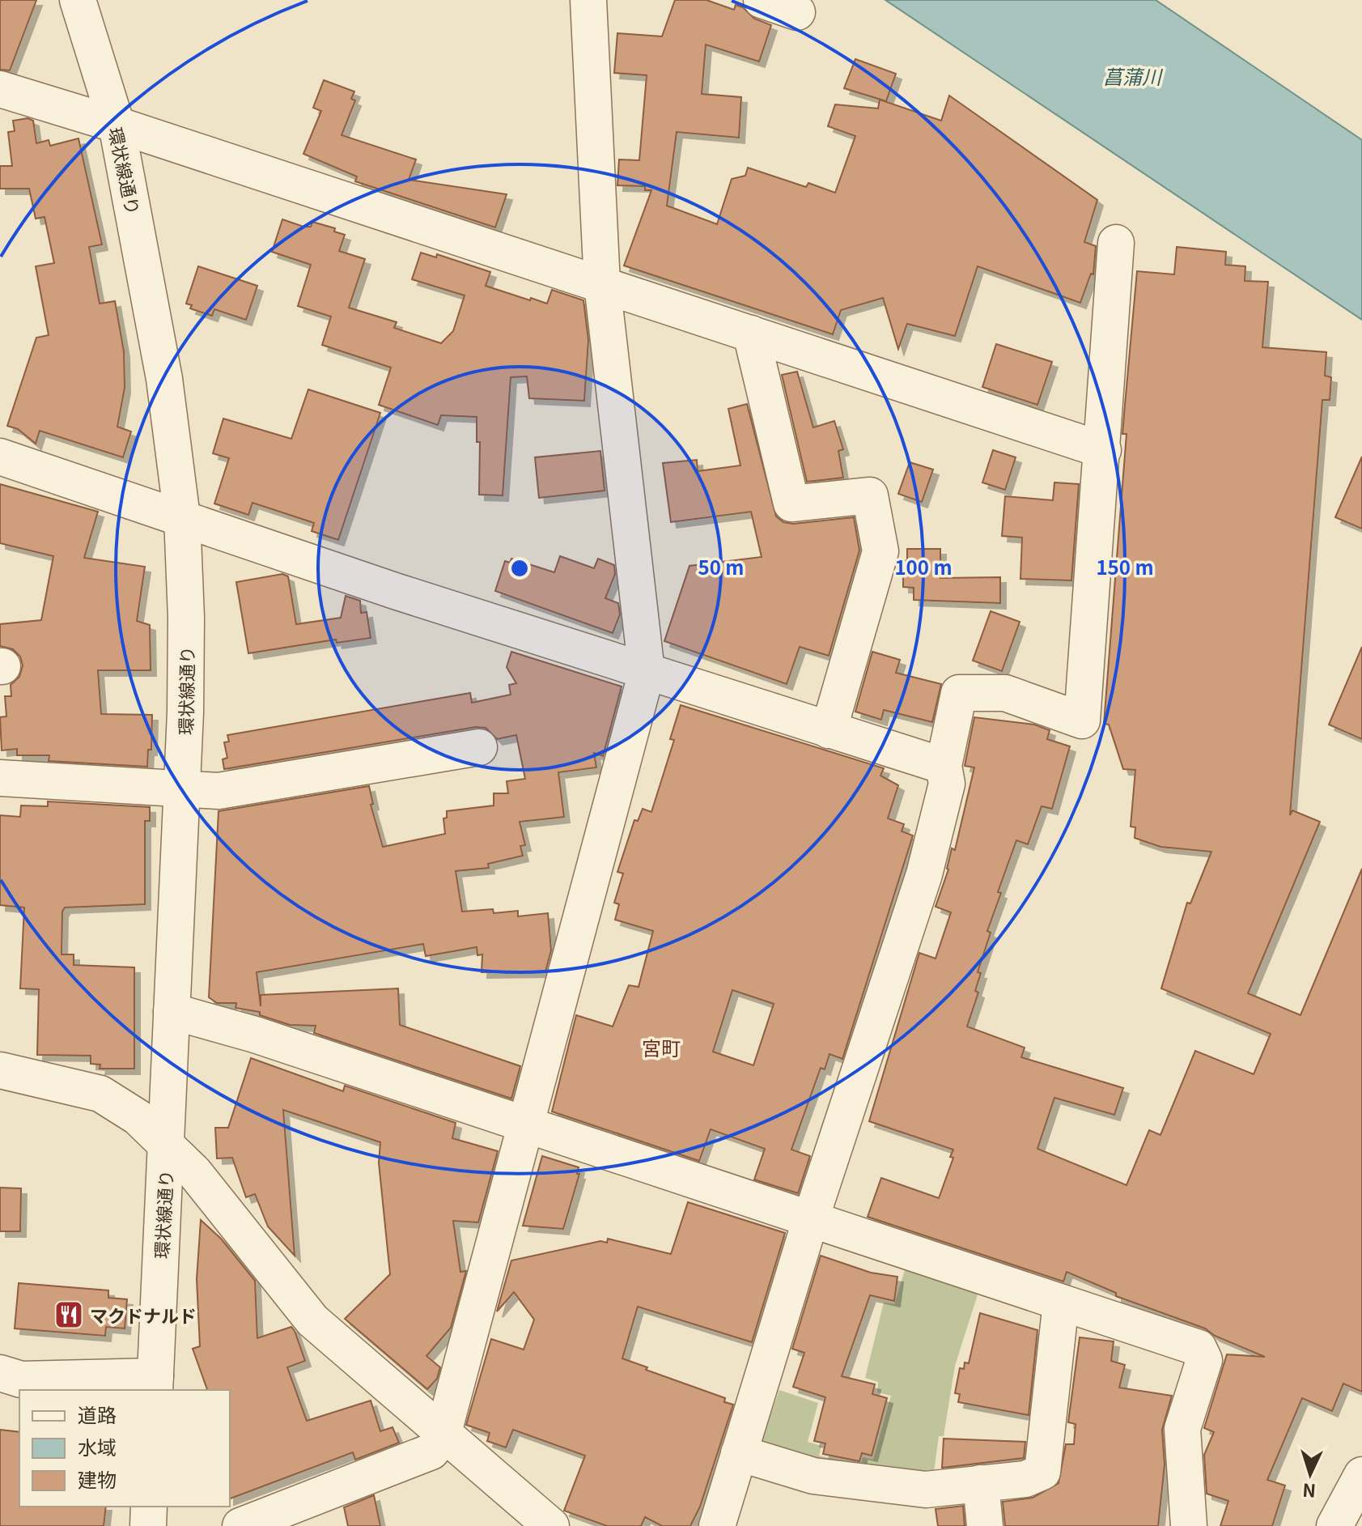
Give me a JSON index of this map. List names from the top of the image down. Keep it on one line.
{"streets":{"street":["環状線通り"]},"districts":["宮町"],"water":["菖蒲川"],"places":{"restaurant":["マクドナルド"]},"legend":["道路","水域","建物"],"north":"bottom","rings":["50 m","100 m","150 m"]}
